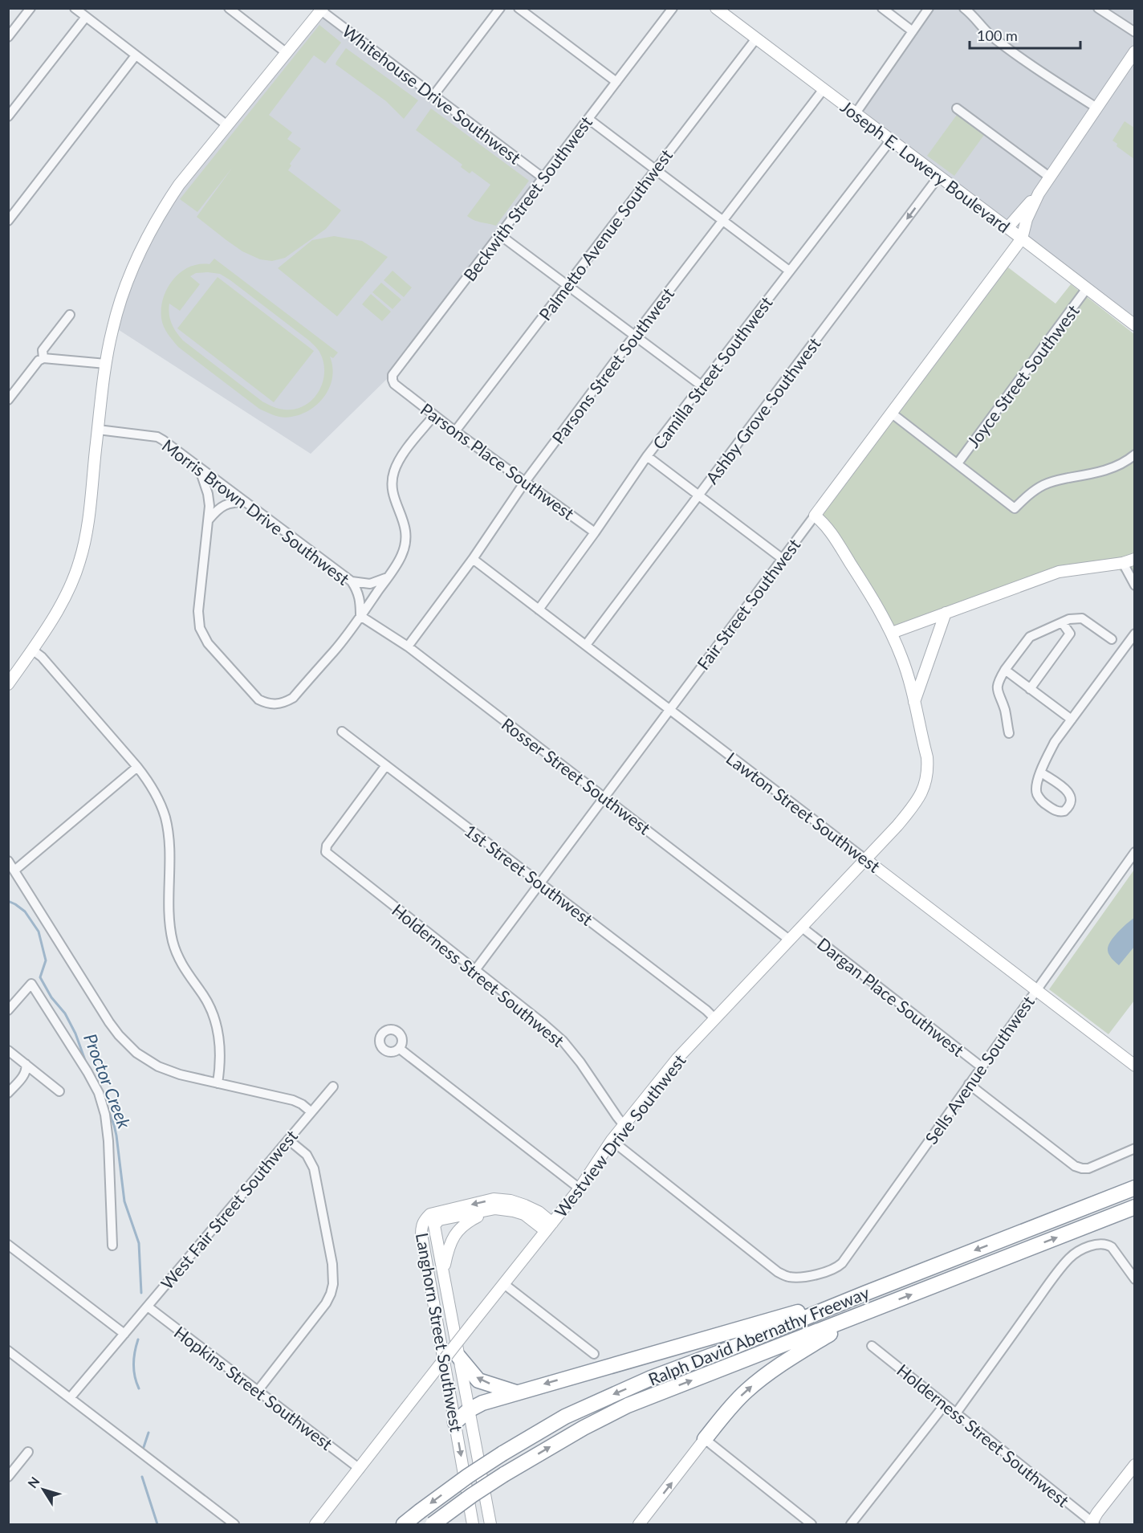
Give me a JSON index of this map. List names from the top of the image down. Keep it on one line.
{"streets":{"highway":["Ralph David Abernathy Freeway"],"street":["Whitehouse Drive Southwest","Joseph E. Lowery Boulevard","Beckwith Street Southwest","Palmetto Avenue Southwest","Parsons Street Southwest","Camilla Street Southwest","Joyce Street Southwest","Ashby Grove Southwest","Parsons Place Southwest","Morris Brown Drive Southwest","Fair Street Southwest","Rosser Street Southwest","Lawton Street Southwest","1st Street Southwest","Holderness Street Southwest","Dargan Place Southwest","Sells Avenue Southwest","Westview Drive Southwest","West Fair Street Southwest","Langhorn Street Southwest","Hopkins Street Southwest"]},"crossings":[["Whitehouse Drive Southwest","Beckwith Street Southwest"],["Joseph E. Lowery Boulevard","Palmetto Avenue Southwest"],["Joseph E. Lowery Boulevard","Parsons Street Southwest"],["Joseph E. Lowery Boulevard","Camilla Street Southwest"],["Joseph E. Lowery Boulevard","Joyce Street Southwest"],["Joseph E. Lowery Boulevard","Ashby Grove Southwest"],["Joseph E. Lowery Boulevard","Fair Street Southwest"],["Beckwith Street Southwest","Parsons Place Southwest"],["Palmetto Avenue Southwest","Parsons Place Southwest"],["Parsons Street Southwest","Parsons Place Southwest"],["Parsons Street Southwest","Rosser Street Southwest"],["Parsons Street Southwest","Lawton Street Southwest"],["Camilla Street Southwest","Parsons Place Southwest"],["Camilla Street Southwest","Lawton Street Southwest"],["Ashby Grove Southwest","Lawton Street Southwest"],["Morris Brown Drive Southwest","Rosser Street Southwest"],["Fair Street Southwest","Rosser Street Southwest"],["Fair Street Southwest","Lawton Street Southwest"],["Fair Street Southwest","1st Street Southwest"],["Fair Street Southwest","Holderness Street Southwest"],["Fair Street Southwest","Westview Drive Southwest"],["Rosser Street Southwest","Westview Drive Southwest"],["Lawton Street Southwest","Sells Avenue Southwest"],["Lawton Street Southwest","Westview Drive Southwest"],["1st Street Southwest","Holderness Street Southwest"],["1st Street Southwest","Westview Drive Southwest"],["Holderness Street Southwest","Westview Drive Southwest"],["Dargan Place Southwest","Sells Avenue Southwest"],["Dargan Place Southwest","Westview Drive Southwest"],["Sells Avenue Southwest","Westview Drive Southwest"],["Westview Drive Southwest","Langhorn Street Southwest"],["Westview Drive Southwest","Hopkins Street Southwest"],["West Fair Street Southwest","Hopkins Street Southwest"]],"one_way":["Ashby Grove Southwest"],"water":["Proctor Creek"],"scale_bar":"100 m","north":"top left"}
